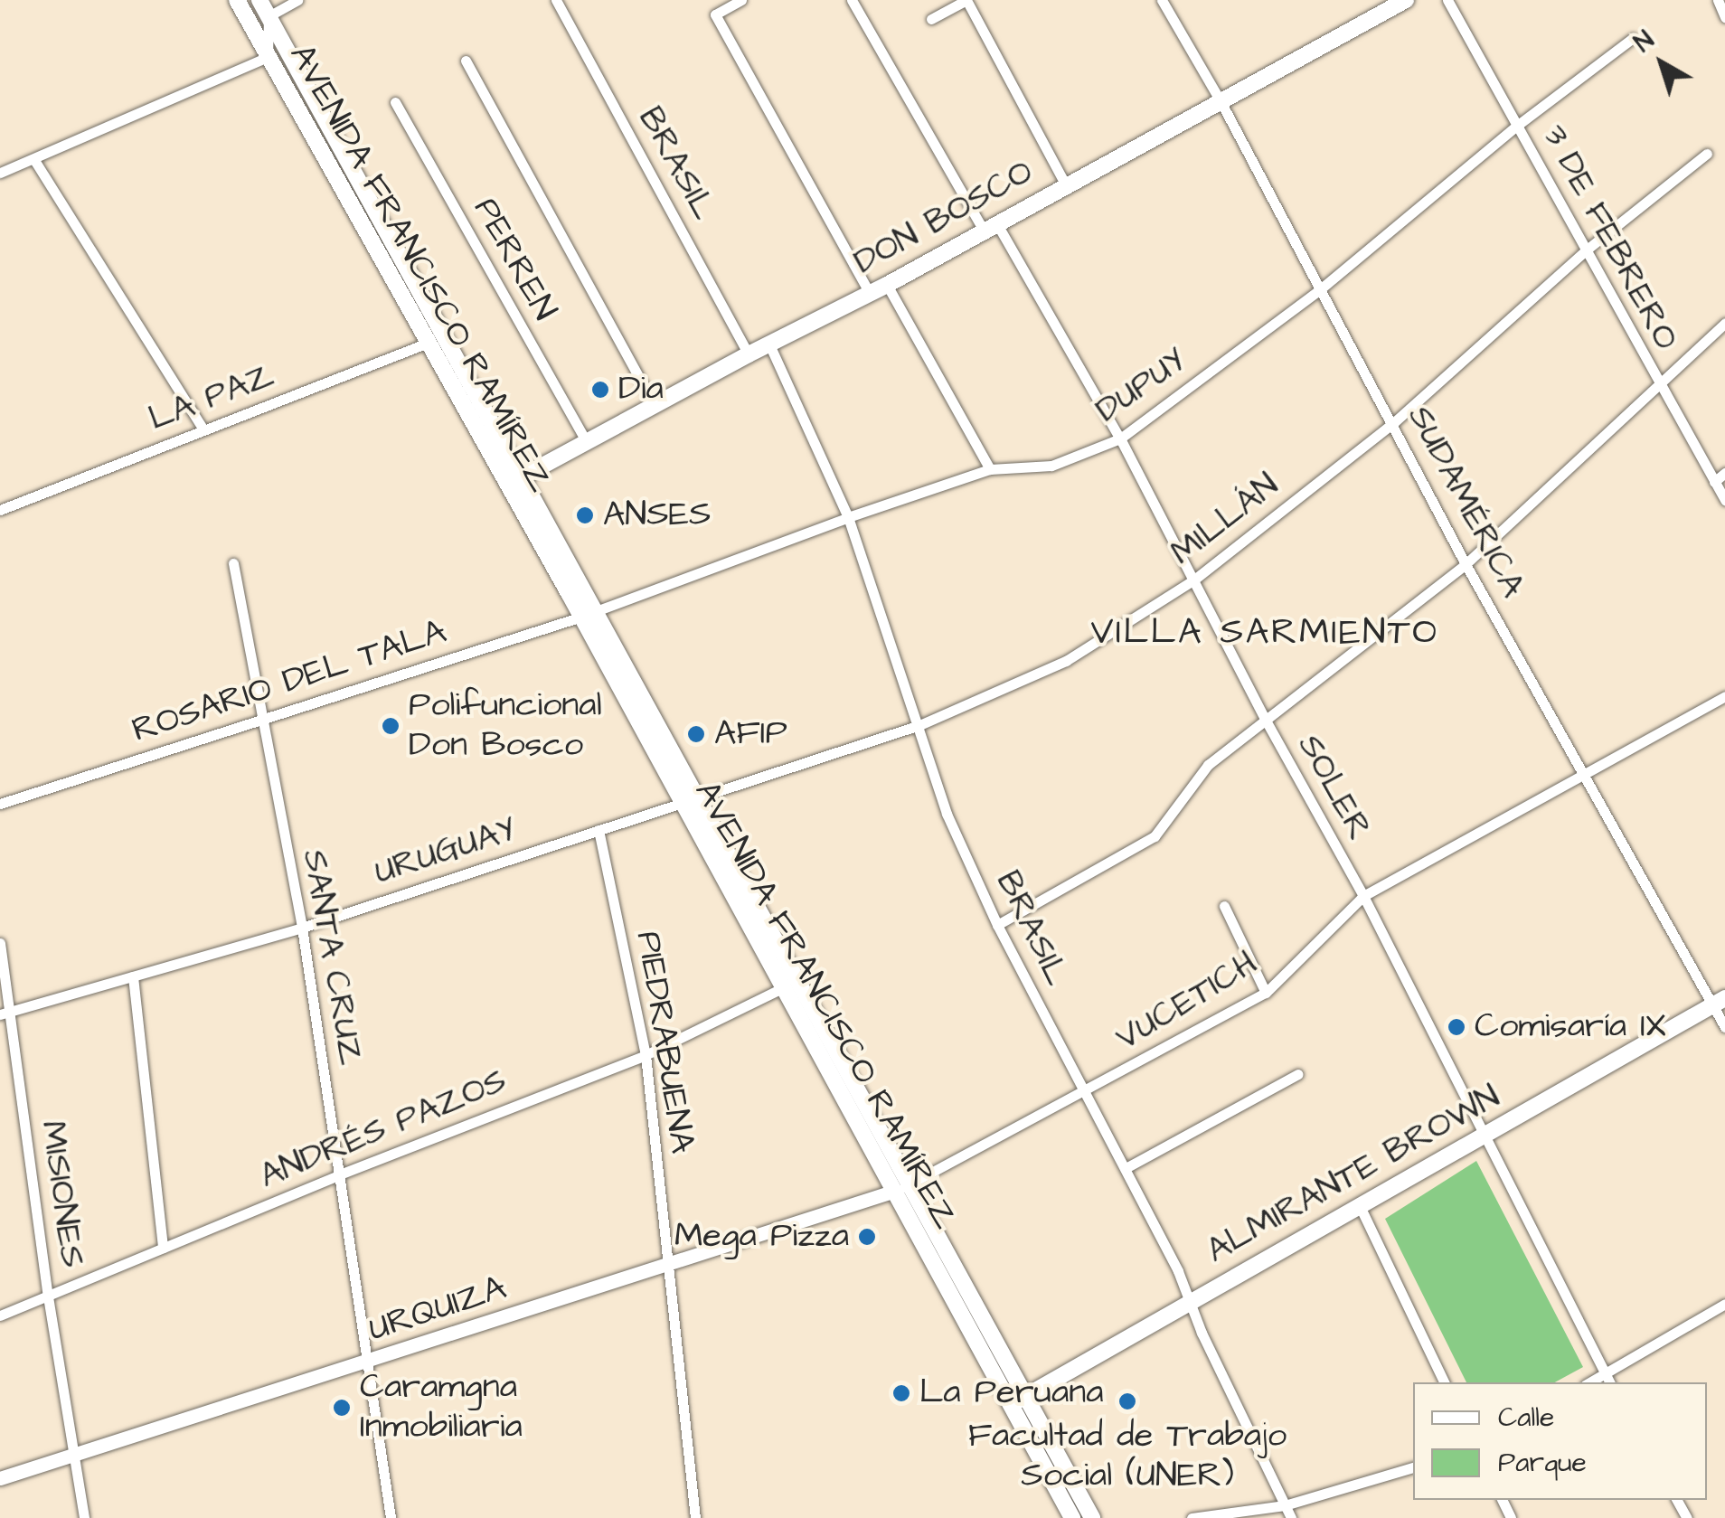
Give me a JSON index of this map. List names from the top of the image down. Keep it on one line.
{"streets":{"main road":["DON BOSCO","AVENIDA FRANCISCO RAMÍREZ","ALMIRANTE BROWN"],"street":["BRASIL","3 DE FEBRERO","PERREN","DUPUY","LA PAZ","SUDAMÉRICA","MILLÁN","ROSARIO DEL TALA","SOLER","URUGUAY","SANTA CRUZ","VUCETICH","PIEDRABUENA","ANDRÉS PAZOS","MISIONES","URQUIZA"]},"crossings":[["BRASIL","DON BOSCO"],["BRASIL","DUPUY"],["BRASIL","MILLÁN"],["BRASIL","VUCETICH"],["BRASIL","ALMIRANTE BROWN"],["DON BOSCO","PERREN"],["DON BOSCO","AVENIDA FRANCISCO RAMÍREZ"],["DON BOSCO","SUDAMÉRICA"],["DON BOSCO","SOLER"],["3 DE FEBRERO","DUPUY"],["3 DE FEBRERO","MILLÁN"],["AVENIDA FRANCISCO RAMÍREZ","DUPUY"],["AVENIDA FRANCISCO RAMÍREZ","LA PAZ"],["AVENIDA FRANCISCO RAMÍREZ","MILLÁN"],["AVENIDA FRANCISCO RAMÍREZ","ROSARIO DEL TALA"],["AVENIDA FRANCISCO RAMÍREZ","URUGUAY"],["AVENIDA FRANCISCO RAMÍREZ","VUCETICH"],["AVENIDA FRANCISCO RAMÍREZ","ANDRÉS PAZOS"],["AVENIDA FRANCISCO RAMÍREZ","ALMIRANTE BROWN"],["AVENIDA FRANCISCO RAMÍREZ","URQUIZA"],["DUPUY","SUDAMÉRICA"],["DUPUY","ROSARIO DEL TALA"],["DUPUY","SOLER"],["SUDAMÉRICA","MILLÁN"],["SUDAMÉRICA","VUCETICH"],["SUDAMÉRICA","ALMIRANTE BROWN"],["MILLÁN","SOLER"],["MILLÁN","URUGUAY"],["ROSARIO DEL TALA","SANTA CRUZ"],["SOLER","VUCETICH"],["SOLER","ALMIRANTE BROWN"],["URUGUAY","SANTA CRUZ"],["URUGUAY","PIEDRABUENA"],["URUGUAY","MISIONES"],["SANTA CRUZ","ANDRÉS PAZOS"],["SANTA CRUZ","URQUIZA"],["VUCETICH","URQUIZA"],["PIEDRABUENA","ANDRÉS PAZOS"],["PIEDRABUENA","URQUIZA"],["ANDRÉS PAZOS","MISIONES"],["MISIONES","URQUIZA"]],"districts":["VILLA SARMIENTO"],"places":["Dia","ANSES","Polifuncional Don Bosco","AFIP","Comisaría IX","Mega Pizza","La Peruana","Facultad de Trabajo Social (UNER)","Caramgna Inmobiliaria"],"legend":["Calle","Parque"],"north":"top left"}
